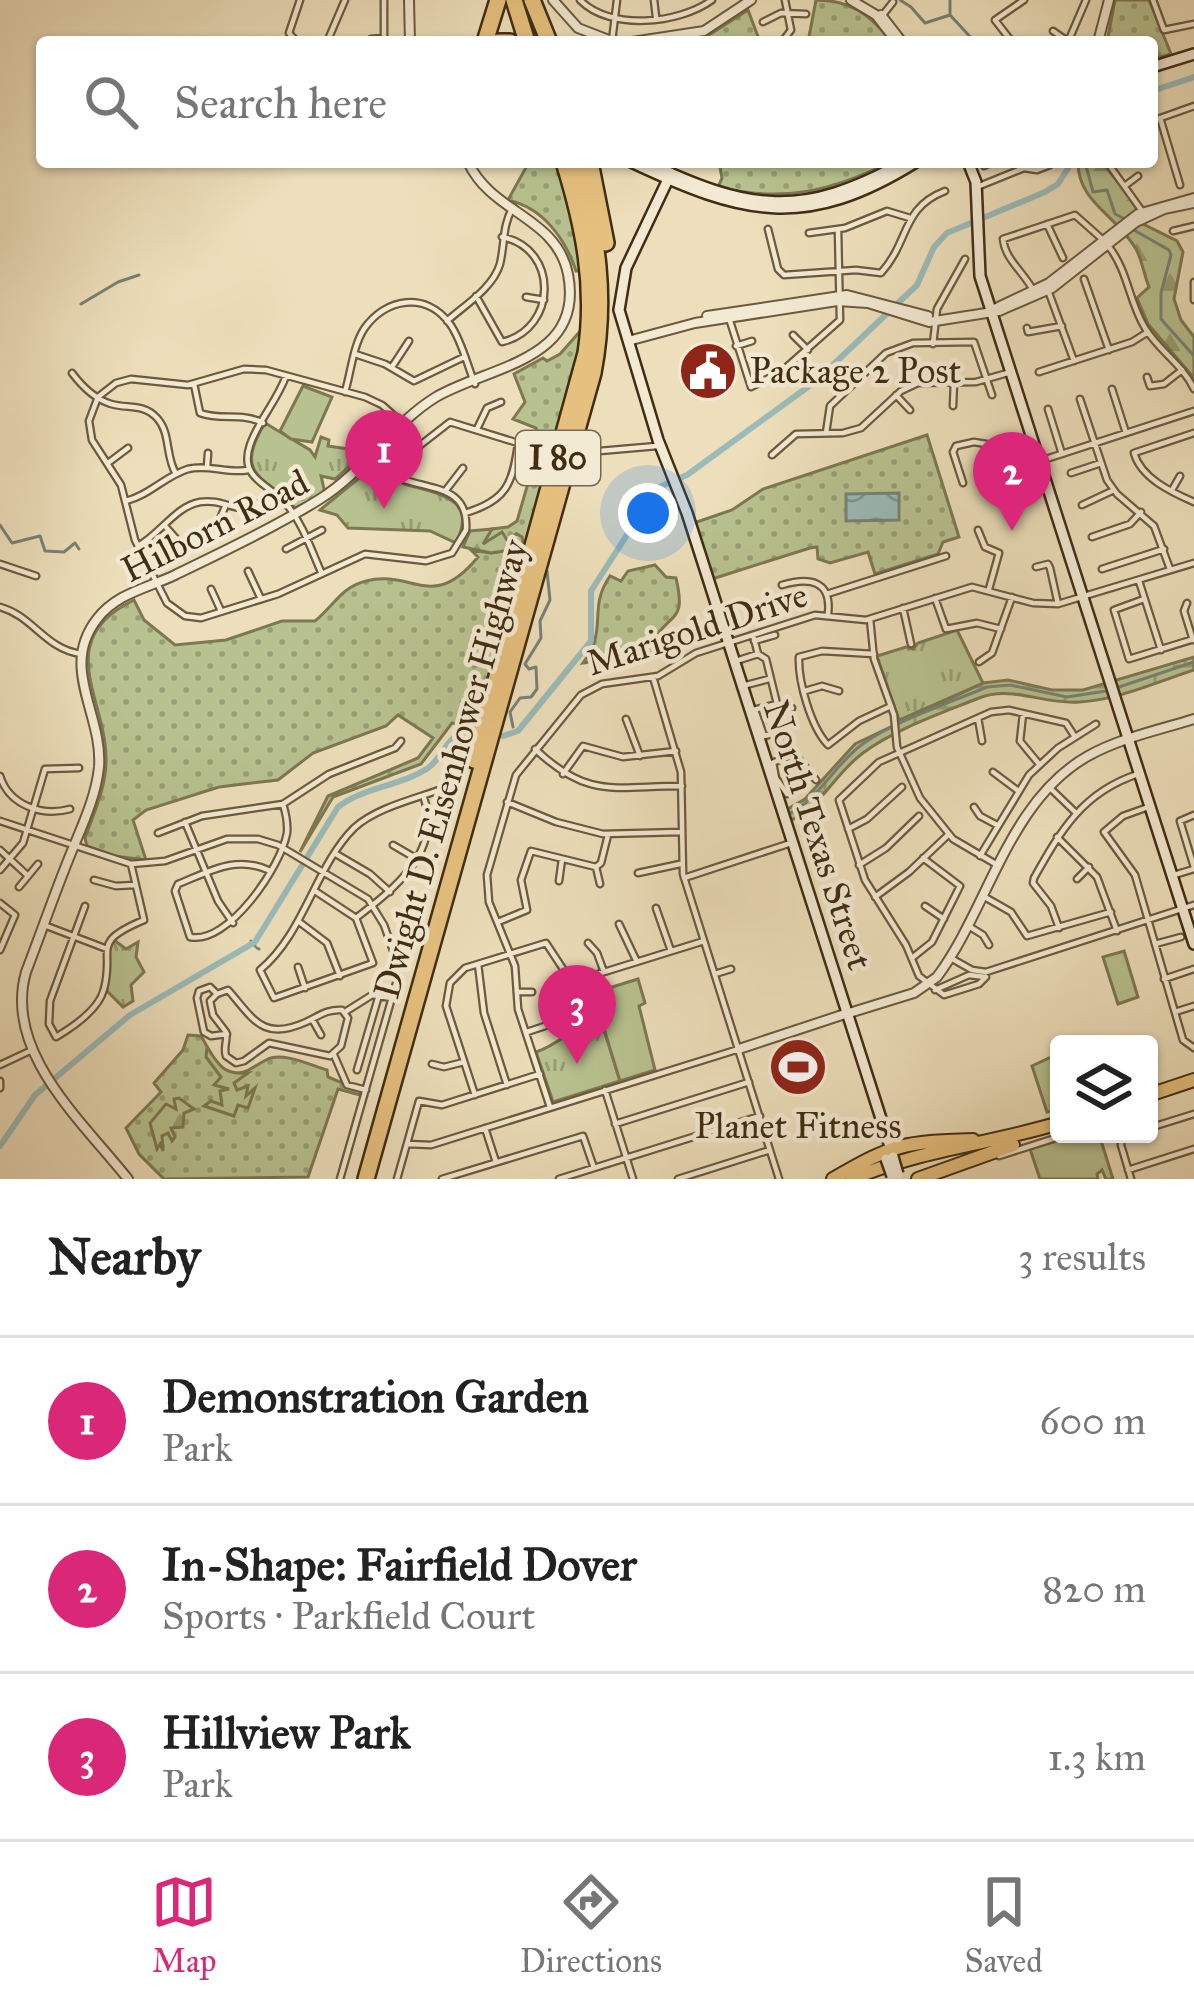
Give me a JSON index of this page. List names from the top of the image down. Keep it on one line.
{"streets":{"highway":["I 80","Dwight D. Eisenhower Highway"],"main road":["North Texas Street"],"street":["Hilborn Road","Marigold Drive"]},"crossings":[["Marigold Drive","North Texas Street"]],"places":{"public building":["Package 2 Post"],"sports":["Planet Fitness"]},"page":{"search":"Search here","pins":["1","2","3"],"heading":["Nearby","3 results"],"list":[{"mark":"1","name":"Demonstration Garden","note":"Park","value":"600 m"},{"mark":"2","name":"In-Shape: Fairfield Dover","note":"Sports · Parkfield Court","value":"820 m"},{"mark":"3","name":"Hillview Park","note":"Park","value":"1.3 km"}],"nav":["Map","Directions","Saved"]}}
